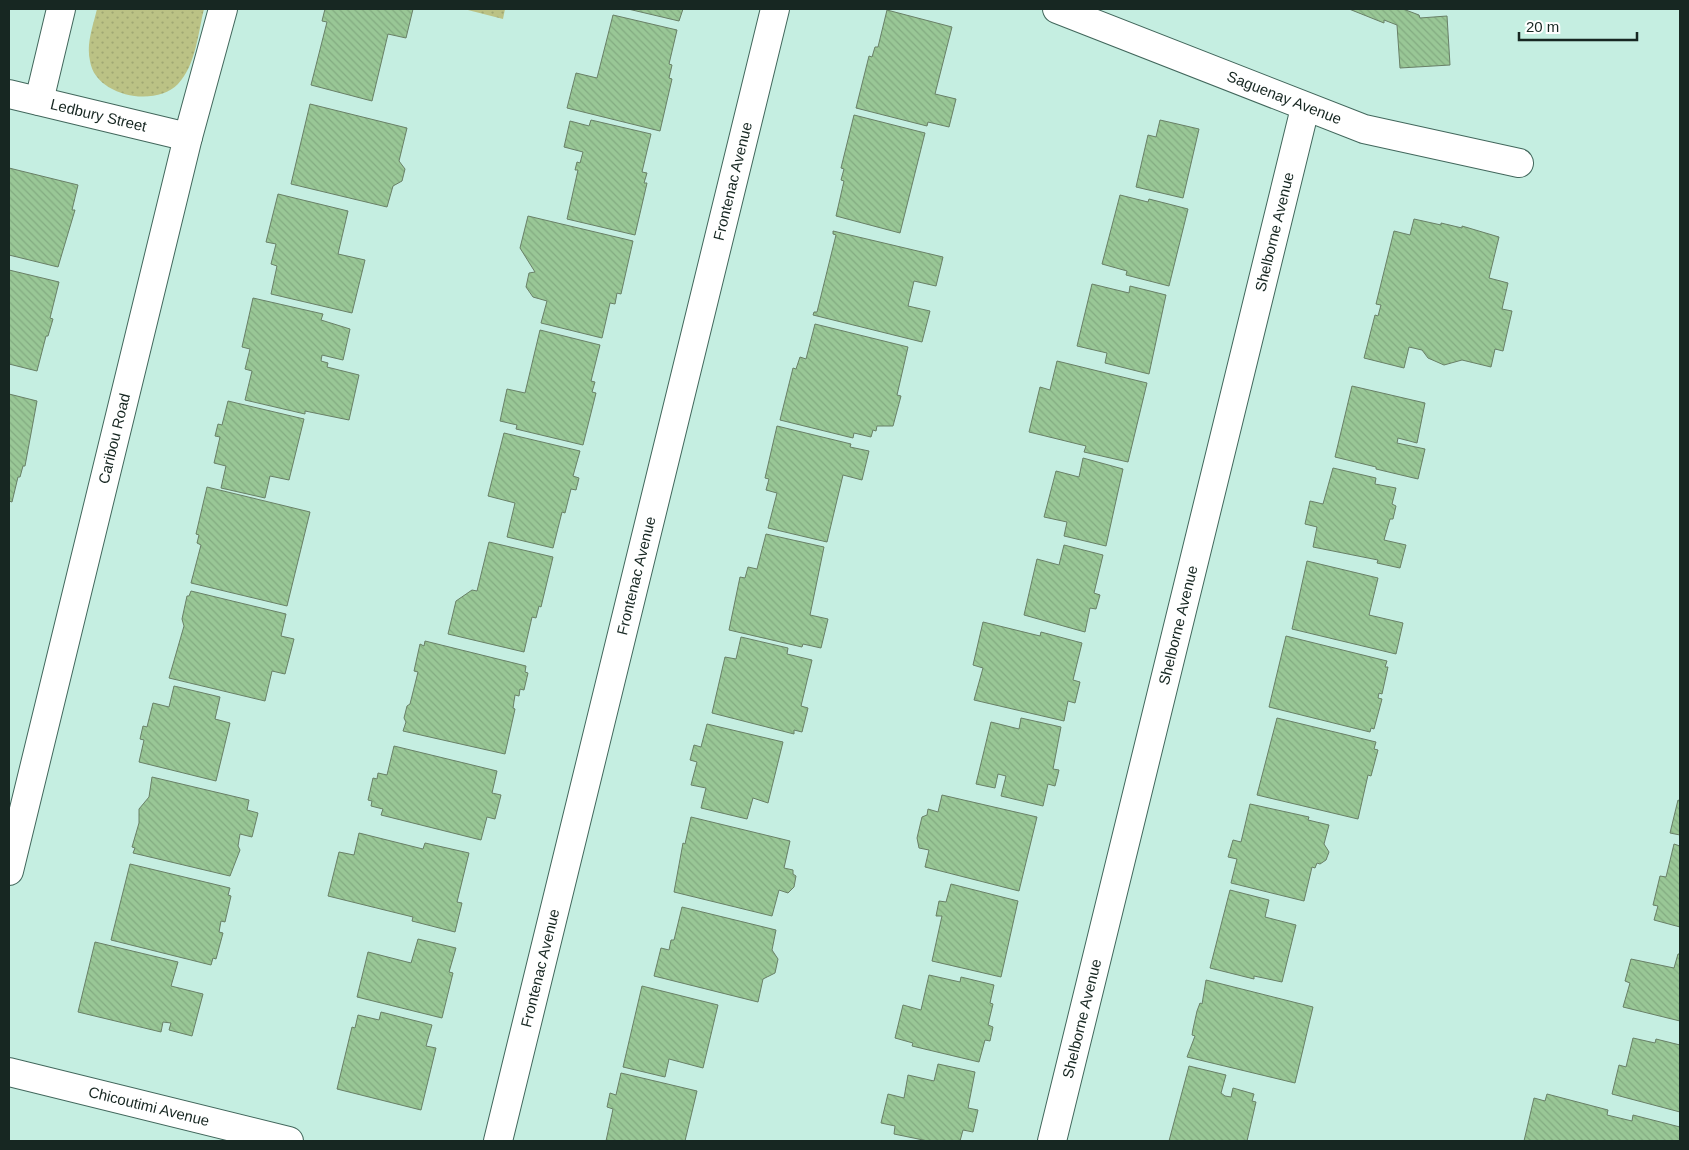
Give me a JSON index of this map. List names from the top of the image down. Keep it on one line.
{"streets":{"street":["Saguenay Avenue","Ledbury Street","Frontenac Avenue","Shelborne Avenue","Caribou Road","Chicoutimi Avenue"]},"crossings":[["Saguenay Avenue","Shelborne Avenue"],["Ledbury Street","Caribou Road"]],"scale_bar":"20 m"}
